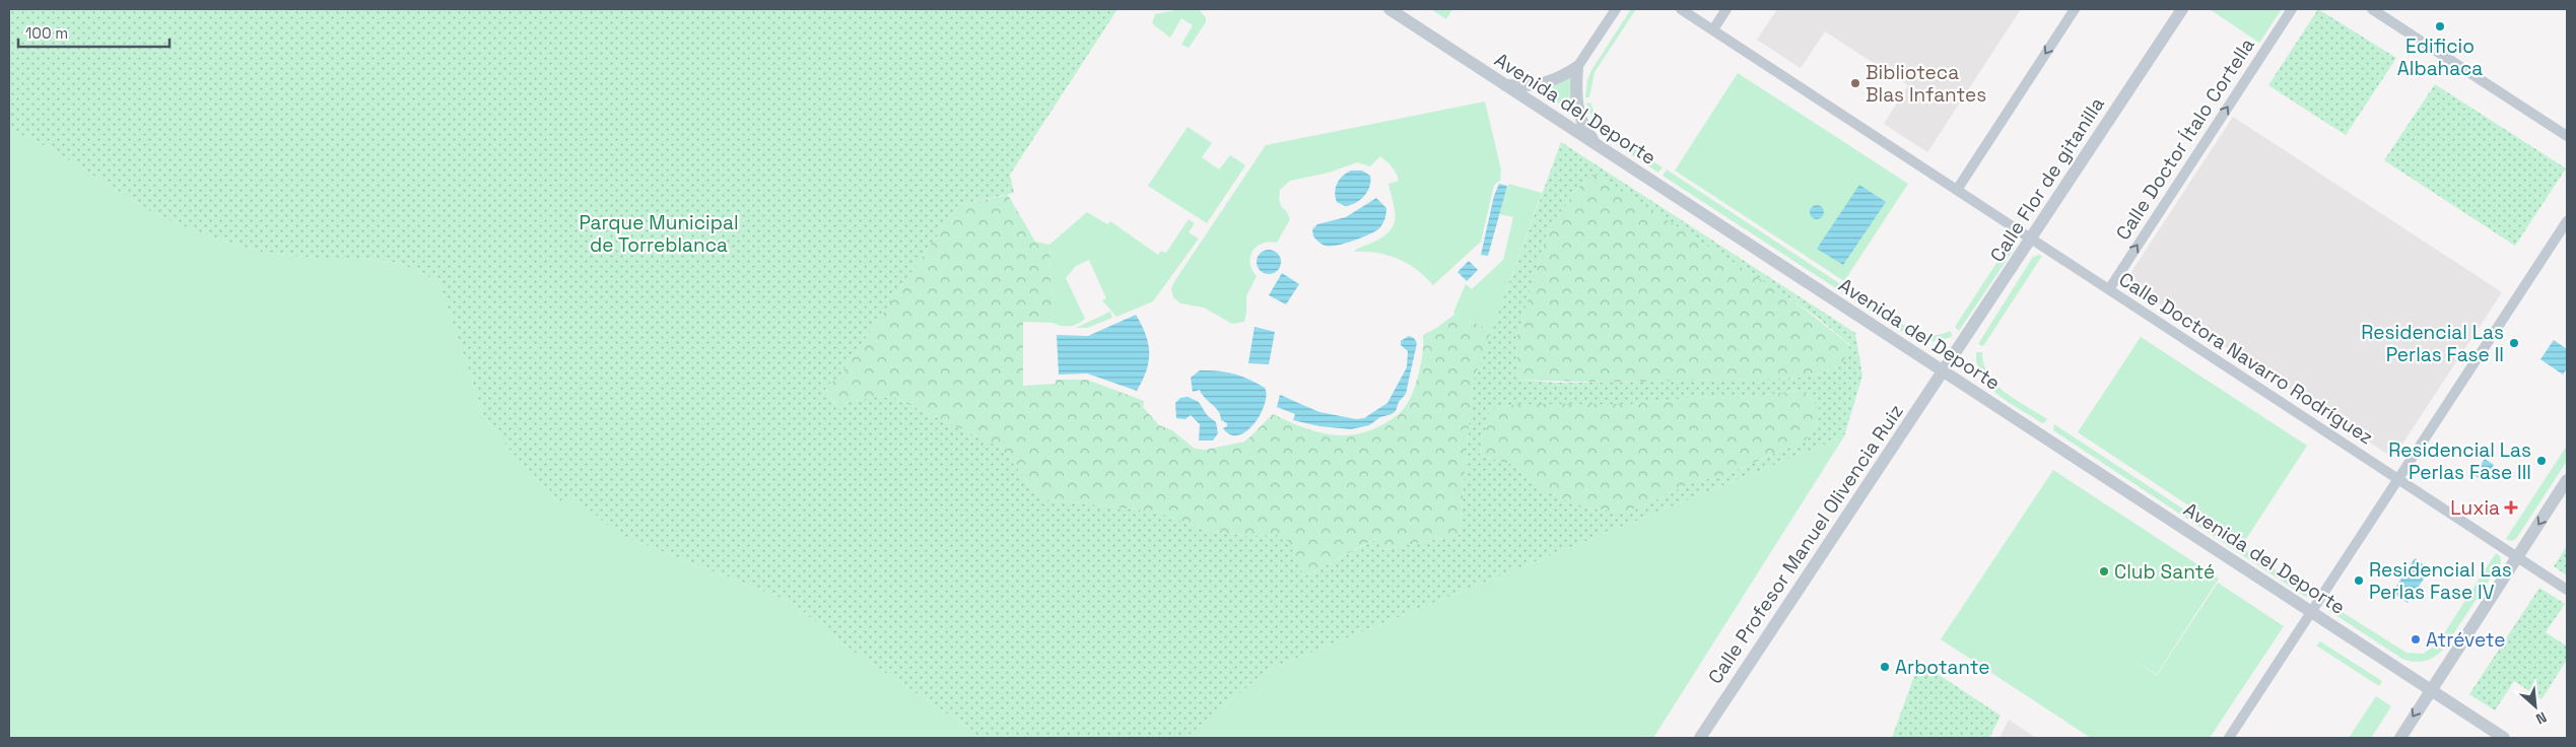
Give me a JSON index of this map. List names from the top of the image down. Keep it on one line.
{"streets":{"street":["Avenida del Deporte","Calle Doctor Ítalo Cortella","Calle Flor de gitanilla","Calle Doctora Navarro Rodríguez","Calle Profesor Manuel Olivencia Ruiz"]},"crossings":[["Avenida del Deporte","Calle Flor de gitanilla"],["Avenida del Deporte","Calle Profesor Manuel Olivencia Ruiz"],["Calle Doctor Ítalo Cortella","Calle Doctora Navarro Rodríguez"],["Calle Flor de gitanilla","Calle Doctora Navarro Rodríguez"],["Calle Flor de gitanilla","Calle Profesor Manuel Olivencia Ruiz"]],"one_way":["Calle Doctor Ítalo Cortella"],"parks":["Parque Municipal de Torreblanca"],"places":{"other":["Edificio Albahaca","Biblioteca Blas Infantes","Residencial Las Perlas Fase II","Residencial Las Perlas Fase III","Club Santé","Residencial Las Perlas Fase IV","Atrévete","Arbotante"],"health":["Luxia"]},"scale_bar":"100 m","north":"bottom right"}
